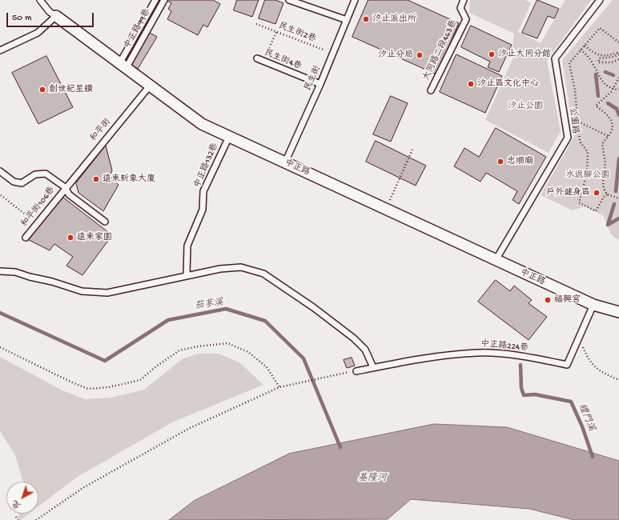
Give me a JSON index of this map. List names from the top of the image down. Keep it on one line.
{"streets":{"street":["中正路"],"lane":["中正路99巷","大同路二段463巷","民生街4巷","民生街","公園路","和平街","中正路132巷","和平街106巷","中正路224巷"],"path":["民生街2巷"]},"crossings":[["中正路99巷","中正路"],["民生街2巷","民生街"],["民生街4巷","民生街"],["民生街","中正路"],["公園路","中正路"],["和平街","中正路"],["和平街","和平街106巷"],["中正路132巷","中正路"],["中正路","中正路224巷"]],"water":["茄苳溪","禮門溪","基隆河"],"parks":["汐止公園","水返腳公園"],"places":["汐止派出所","汐止大同分館","汐止分局","汐止區文化中心","創世紀星鑽","忠順廟","遠東新象大廈","戶外健身區","遠東家園","福興宮"],"scale_bar":"50 m","north":"bottom left"}
